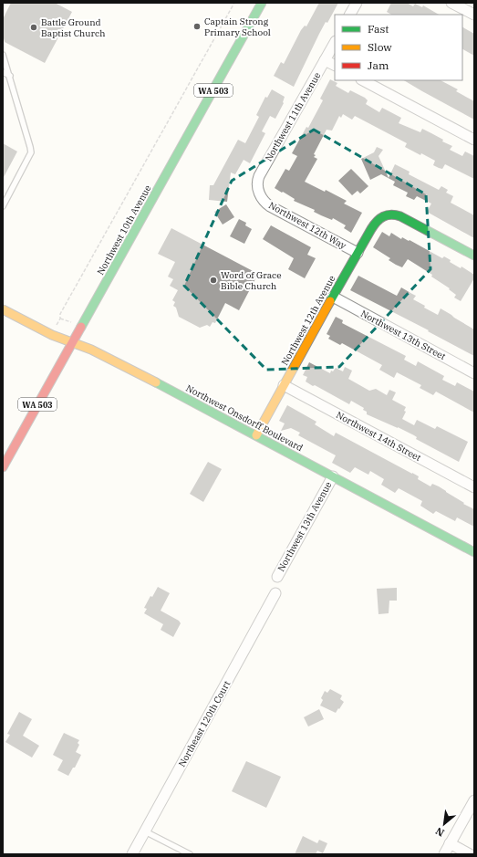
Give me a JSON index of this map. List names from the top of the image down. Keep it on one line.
{"streets":{"street":["WA 503","Northwest 11th Avenue","Northwest 12th Way","Northwest 10th Avenue","Northwest 12th Avenue","Northwest 13th Street","Northwest Onsdorff Boulevard","Northwest 14th Street","Northwest 13th Avenue","Northeast 120th Court"]},"crossings":[["Northwest 11th Avenue","Northwest 12th Way"],["Northwest 12th Way","Northwest 12th Avenue"],["Northwest 10th Avenue","Northwest Onsdorff Boulevard"],["Northwest 12th Avenue","Northwest 13th Street"],["Northwest 12th Avenue","Northwest Onsdorff Boulevard"],["Northwest 12th Avenue","Northwest 14th Street"],["Northwest Onsdorff Boulevard","Northwest 13th Avenue"]],"places":["Captain Strong Primary School","Battle Ground Baptist Church","Word of Grace Bible Church"],"legend":["Fast","Slow","Jam"],"north":"bottom left"}
